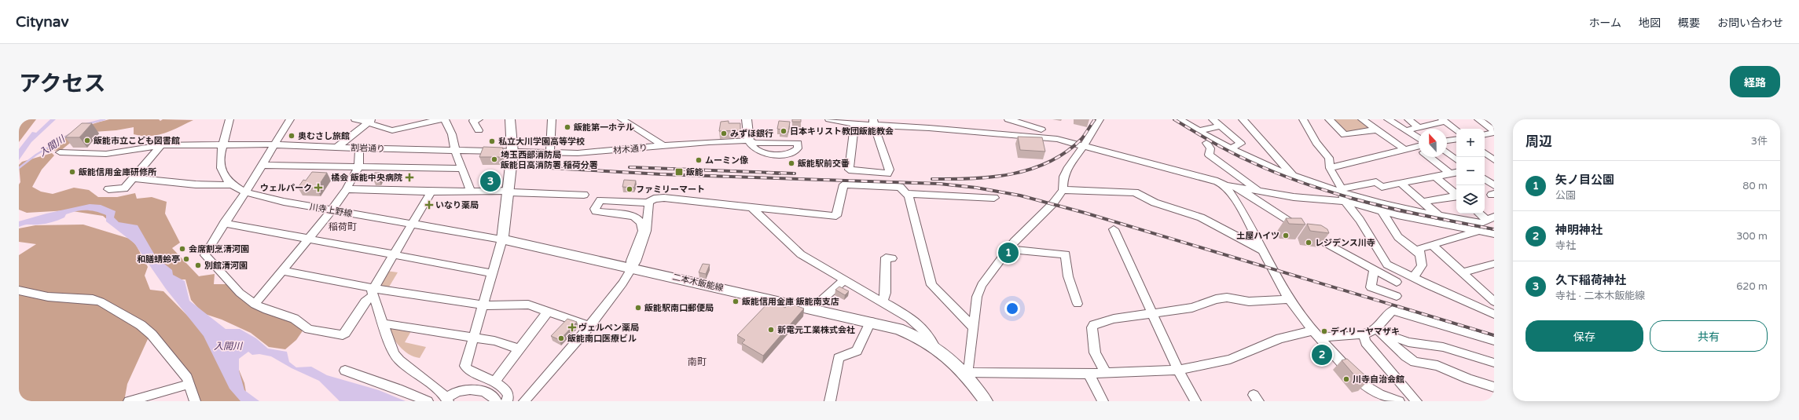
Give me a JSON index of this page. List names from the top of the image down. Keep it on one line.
{"streets":{"main road":["二本木飯能線"],"street":["割岩通り","材木通り","川寺上野線"]},"crossings":[["割岩通り","材木通り"],["割岩通り","川寺上野線"],["川寺上野線","二本木飯能線"]],"districts":["稲荷町","南町"],"water":["入間川"],"places":{"other":["飯能第一ホテル","日本キリスト教団飯能教会","みずほ銀行","奥むさし旅館","飯能市立こども図書館","私立大川学園高等学校","埼玉西部消防局 飯能日高消防署 稲荷分署","ムーミン像","飯能駅前交番","飯能信用金庫研修所","ファミリーマート","土屋ハイツ","レジデンス川寺","会席割烹清河園","和膳蜻蛉亭","別館清河園","飯能信用金庫 飯能南支店","飯能駅南口郵便局","新電元工業株式会社","デイリーヤマザキ","飯能南口医療ビル","川寺自治会館"],"transit":["飯能"],"health":["橘会 飯能中央病院","ウェルパーク","いなり薬局","ヴェルペン薬局"]},"north":"top","page":{"header":"Citynav","nav":["ホーム","地図","概要","お問い合わせ"],"title":"アクセス","buttons":["経路",["保存","共有"]],"heading":["周辺","3件"],"map_buttons":["+","−"],"list":[{"mark":"1","name":"矢ノ目公園","note":"公園","value":"80 m"},{"mark":"2","name":"神明神社","note":"寺社","value":"300 m"},{"mark":"3","name":"久下稲荷神社","note":"寺社 · 二本木飯能線","value":"620 m"}],"pins":["3","1","2"]}}
